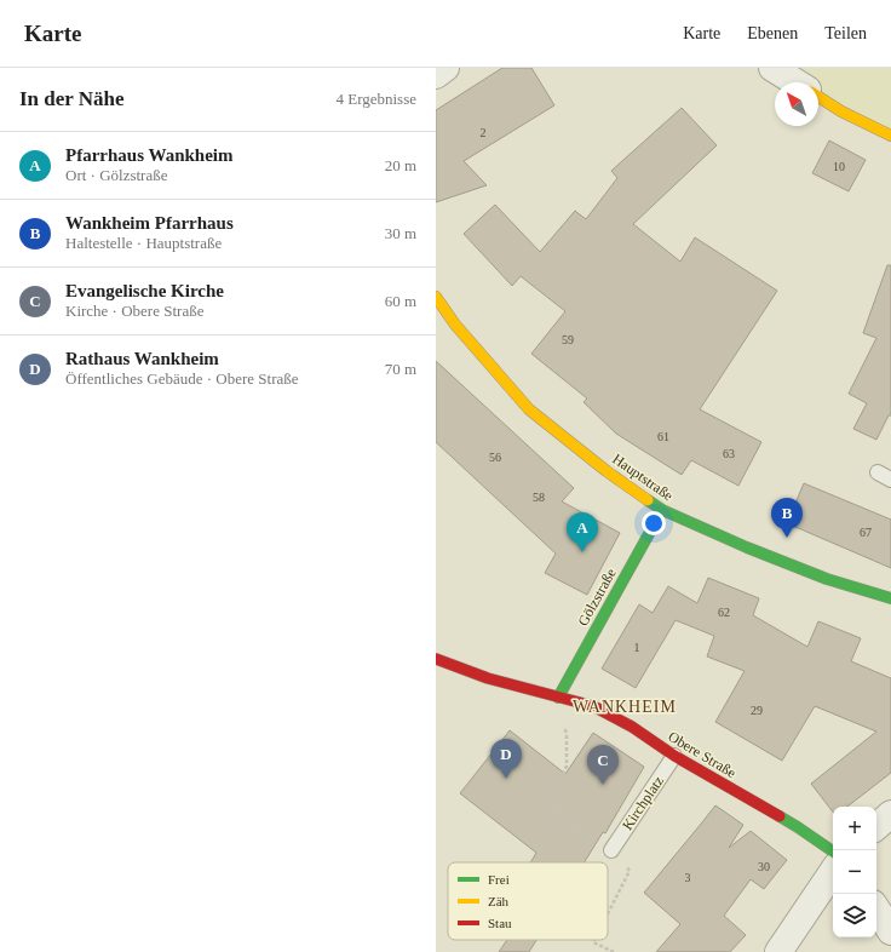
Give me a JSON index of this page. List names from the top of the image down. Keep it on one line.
{"streets":{"street":["Hauptstraße","Gölzstraße","Obere Straße"],"lane":["Kirchplatz"]},"crossings":[["Hauptstraße","Gölzstraße"],["Gölzstraße","Obere Straße"],["Obere Straße","Kirchplatz"]],"districts":["WANKHEIM"],"house_numbers":["2","10","59","61","63","56","58","67","62","1","29","30","3"],"legend":["Frei","Zäh","Stau"],"north":"top left","page":{"header":"Karte","nav":["Karte","Ebenen","Teilen"],"heading":["In der Nähe","4 Ergebnisse"],"list":[{"mark":"A","name":"Pfarrhaus Wankheim","note":"Ort · Gölzstraße","value":"20 m"},{"mark":"B","name":"Wankheim Pfarrhaus","note":"Haltestelle · Hauptstraße","value":"30 m"},{"mark":"C","name":"Evangelische Kirche","note":"Kirche · Obere Straße","value":"60 m"},{"mark":"D","name":"Rathaus Wankheim","note":"Öffentliches Gebäude · Obere Straße","value":"70 m"}],"pins":["B","A","D","C"],"map_buttons":["+","−"]}}
